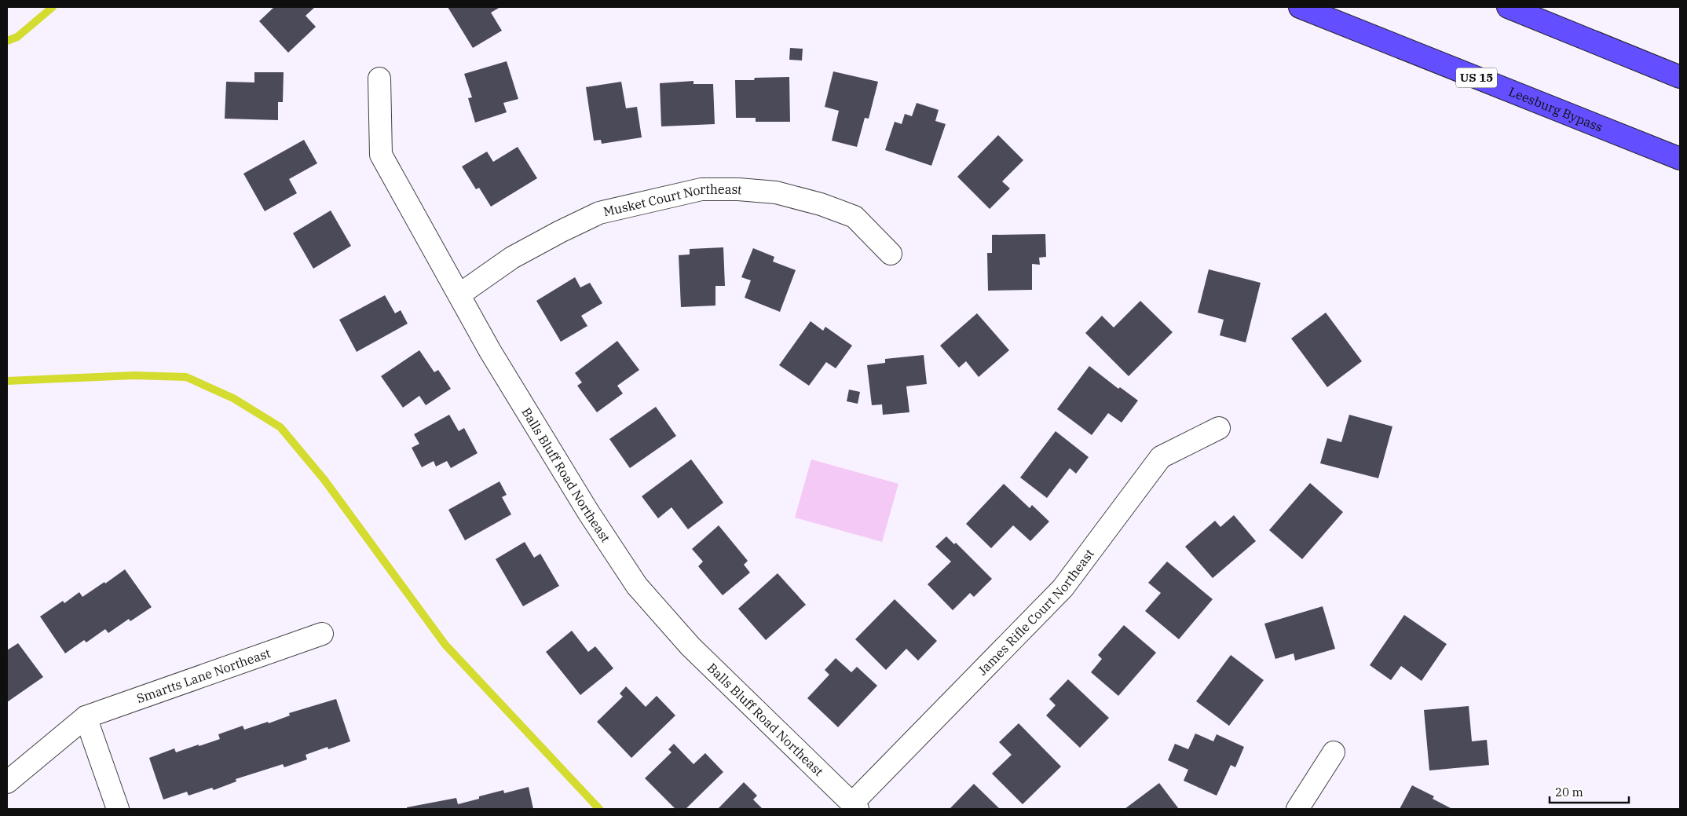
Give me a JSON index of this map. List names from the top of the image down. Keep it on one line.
{"streets":{"highway":["US 15","Leesburg Bypass"],"street":["Musket Court Northeast","Balls Bluff Road Northeast","James Rifle Court Northeast","Smartts Lane Northeast"]},"crossings":[["Musket Court Northeast","Balls Bluff Road Northeast"],["Balls Bluff Road Northeast","James Rifle Court Northeast"]],"scale_bar":"20 m"}
